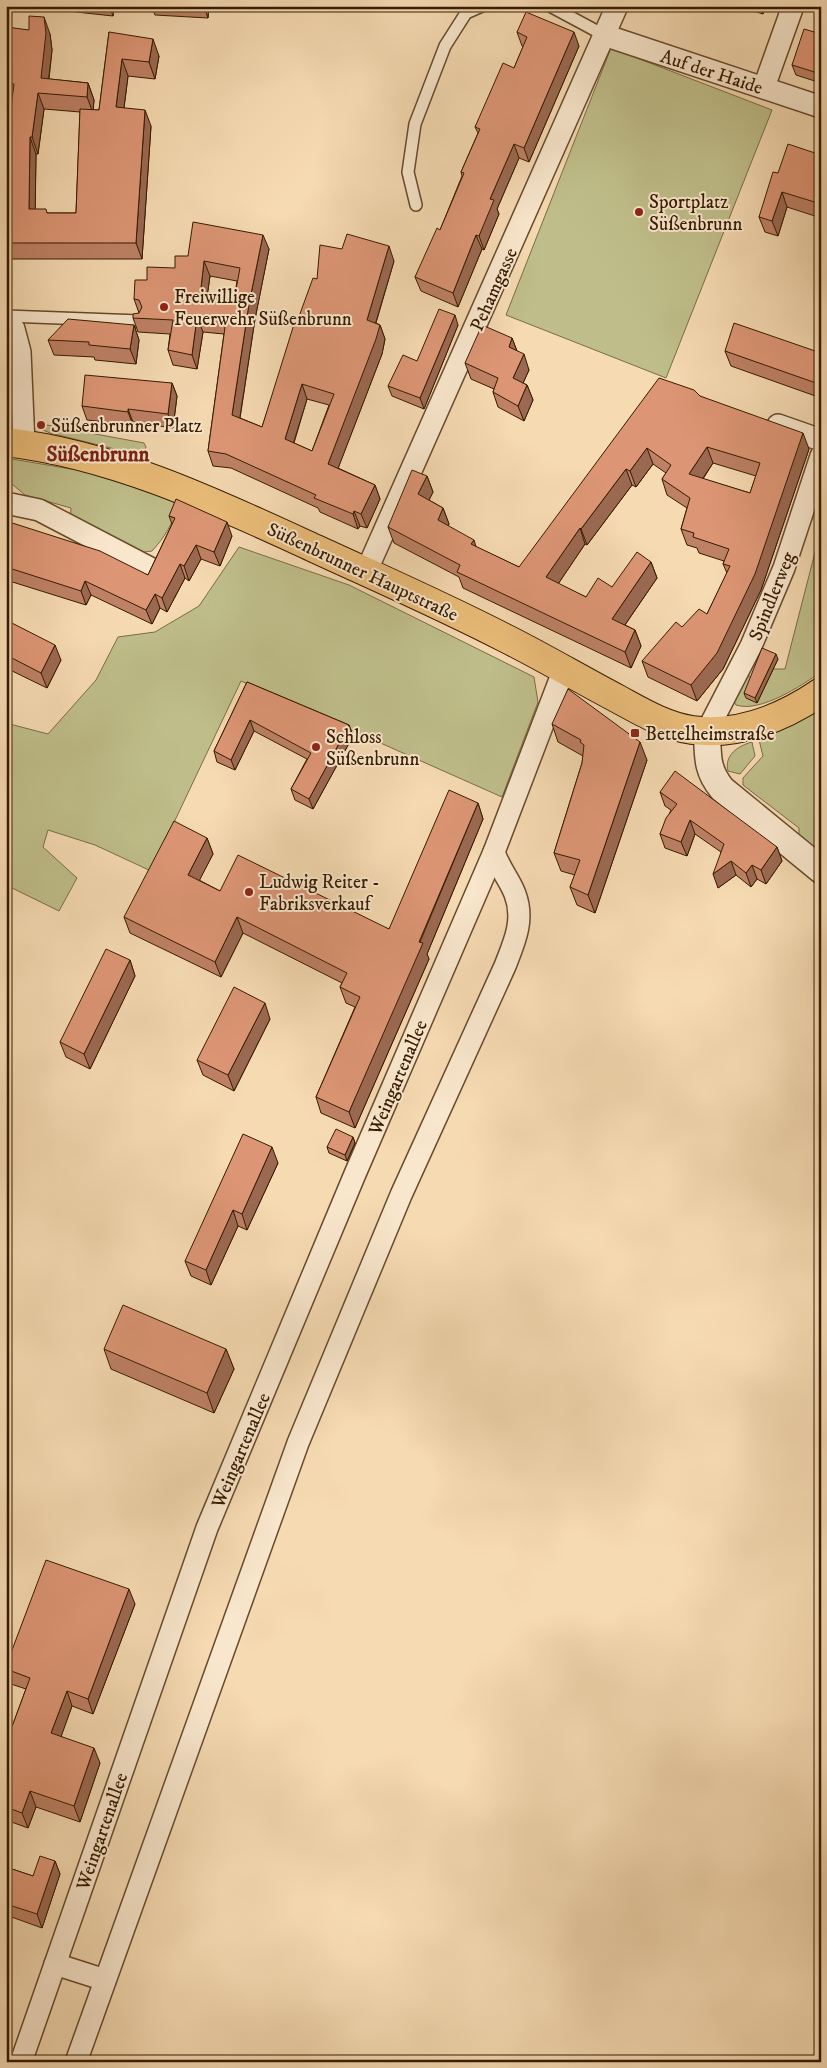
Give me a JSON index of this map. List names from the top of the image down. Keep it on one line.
{"streets":{"main road":["Süßenbrunner Hauptstraße"],"street":["Auf der Haide","Pehamgasse","Spindlerweg","Weingartenallee"]},"crossings":[["Auf der Haide","Pehamgasse"],["Pehamgasse","Süßenbrunner Hauptstraße"],["Süßenbrunner Hauptstraße","Spindlerweg"],["Süßenbrunner Hauptstraße","Weingartenallee"]],"districts":["Süßenbrunn"],"places":{"other":["Sportplatz Süßenbrunn","Freiwillige Feuerwehr Süßenbrunn","Süßenbrunner Platz","Schloss Süßenbrunn","Ludwig Reiter - Fabriksverkauf"],"transit":["Bettelheimstraße"]}}
